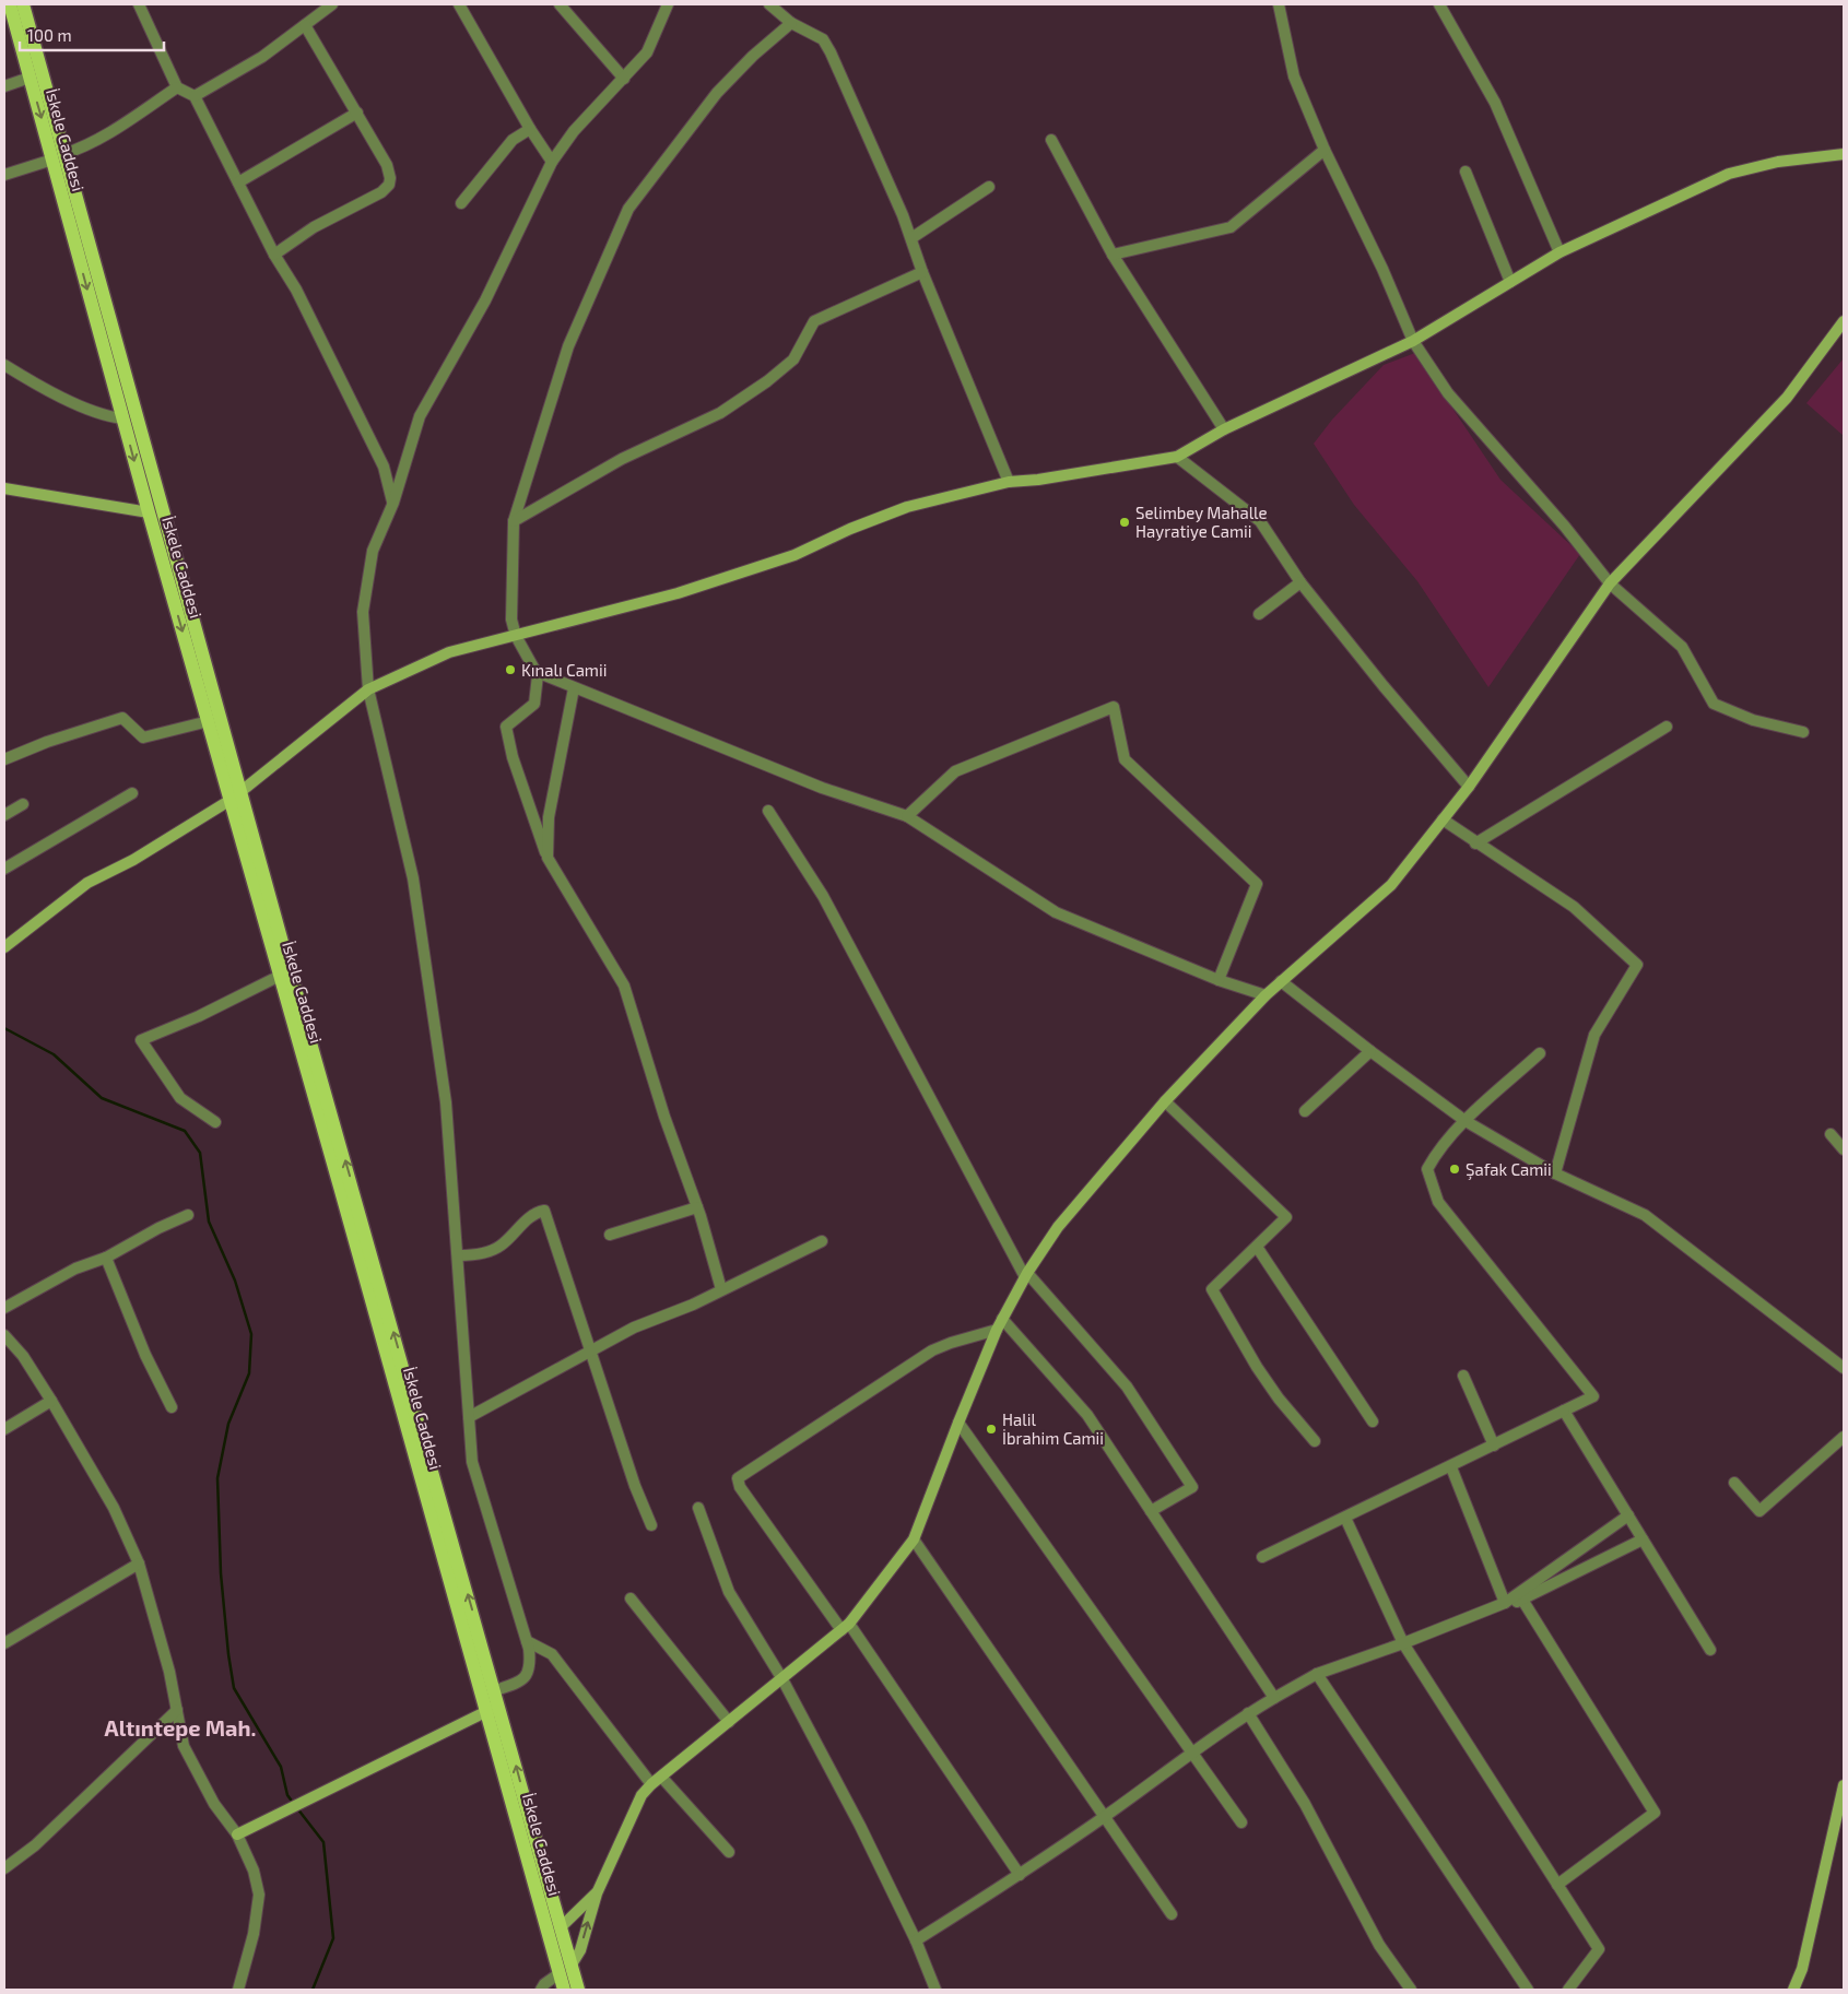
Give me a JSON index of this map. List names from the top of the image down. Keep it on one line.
{"streets":{"main road":["İskele Caddesi"]},"districts":["Altıntepe Mah."],"places":["Selimbey Mahalle Hayratiye Camii","Kınalı Camii","Şafak Camii","Halil İbrahim Camii"],"scale_bar":"100 m"}
